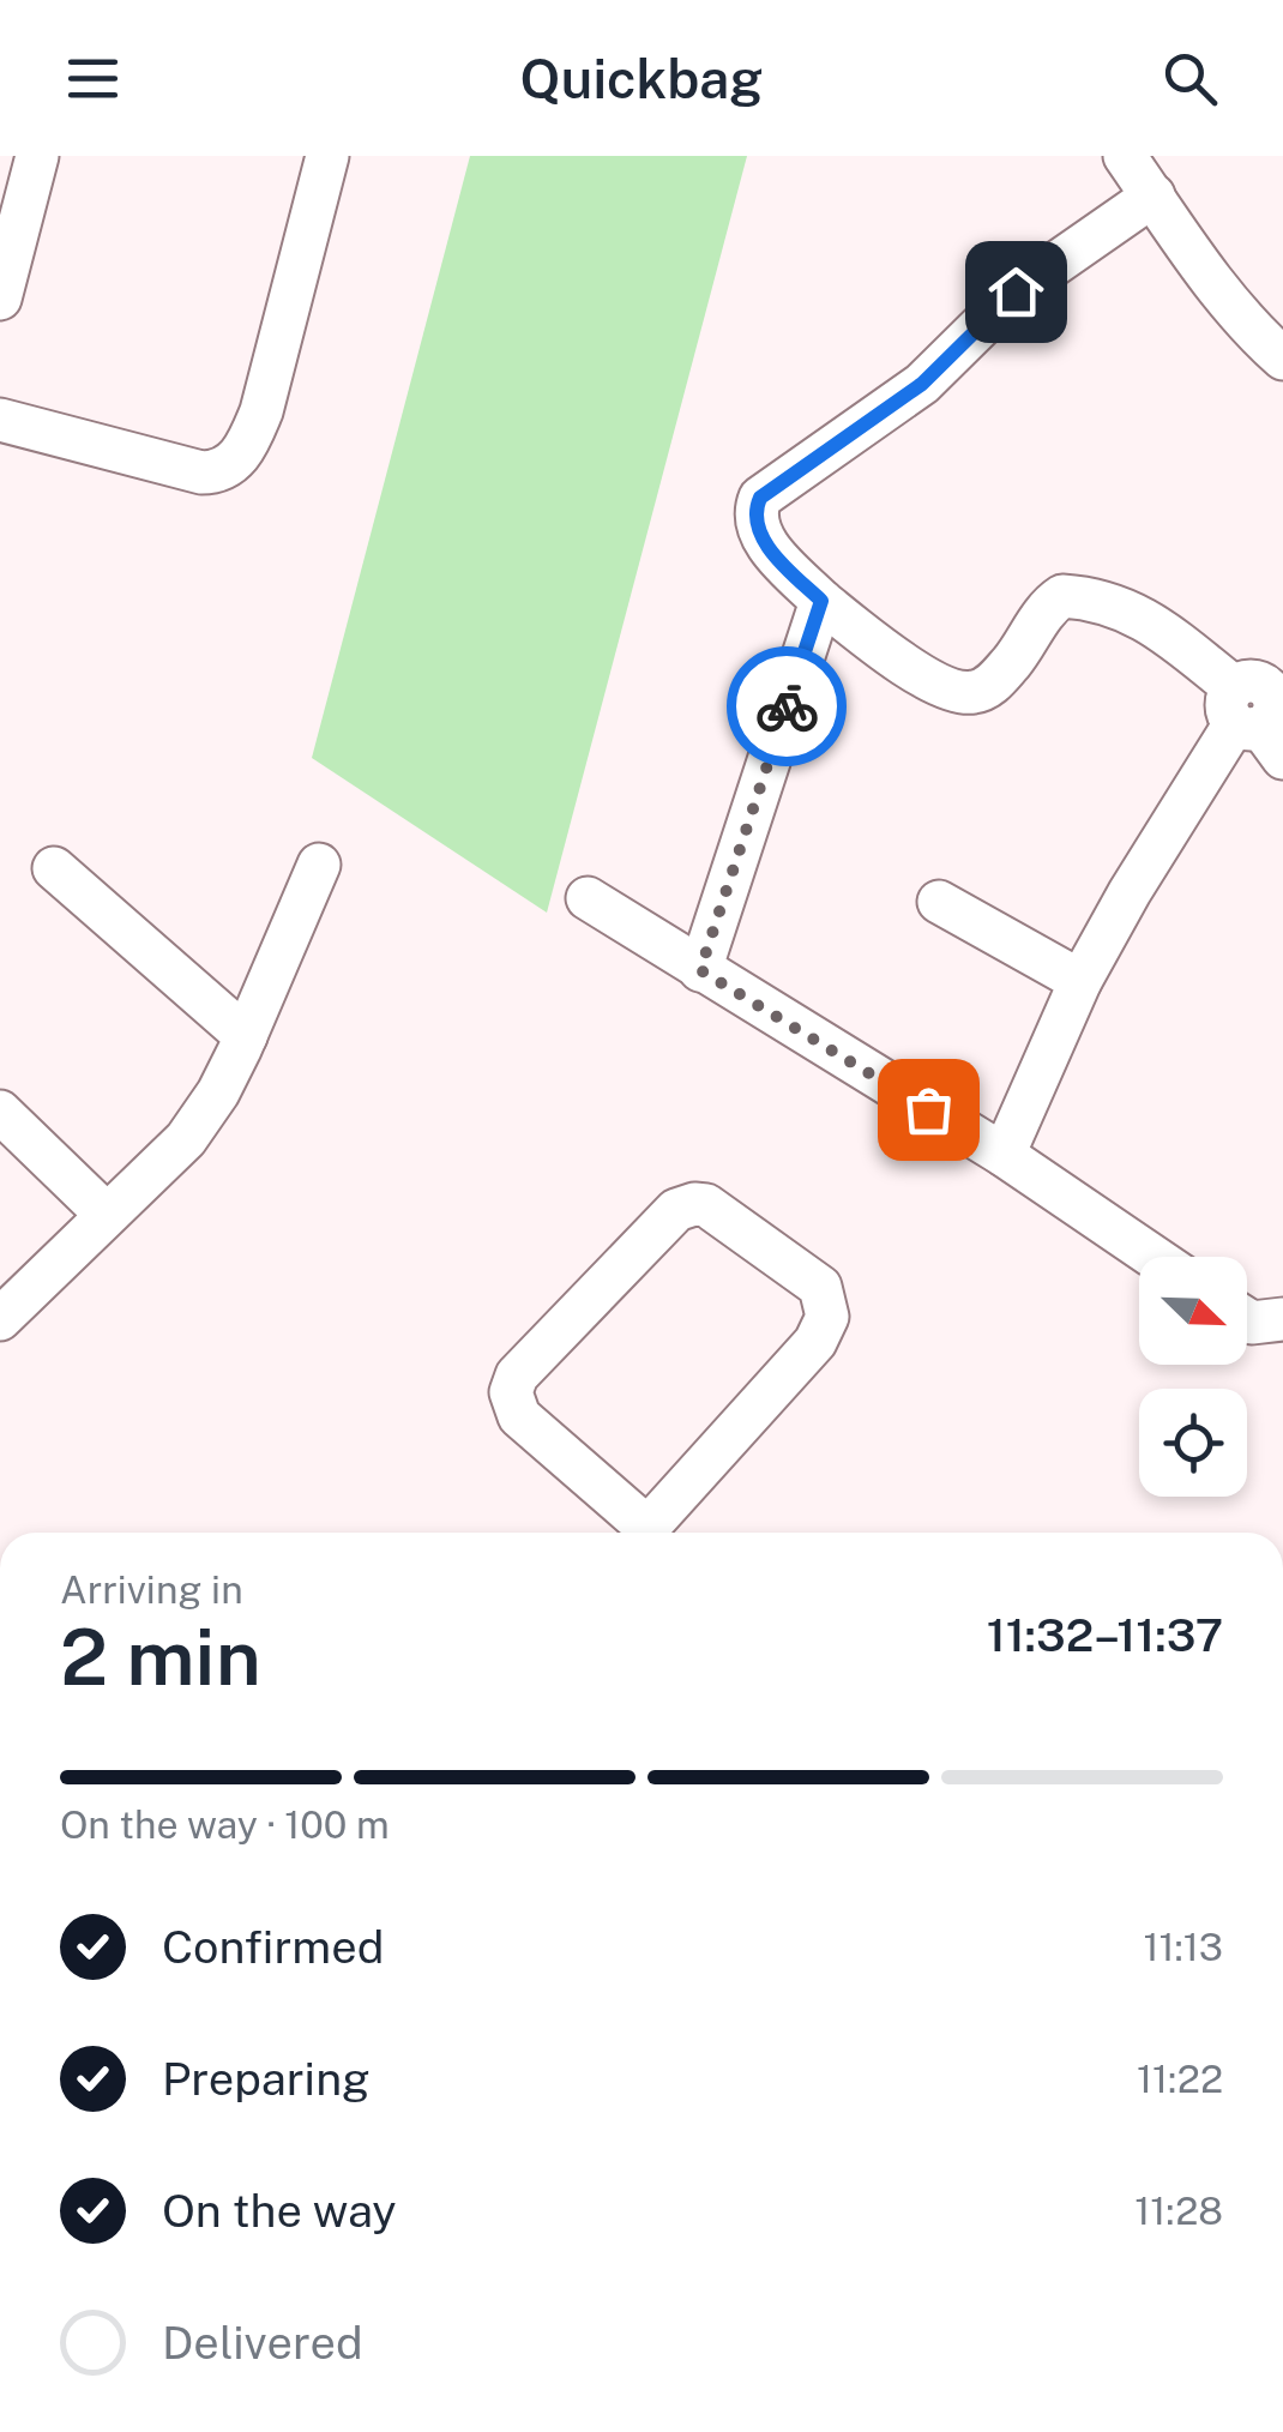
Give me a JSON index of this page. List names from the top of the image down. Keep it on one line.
{"north":"bottom right","page":{"header":"Quickbag","heading":["2 min","Arriving in","11:32–11:37"],"bar":"On the way · 100 m","list":[["Confirmed","11:13"],["Preparing","11:22"],["On the way","11:28"],"Delivered"]}}
